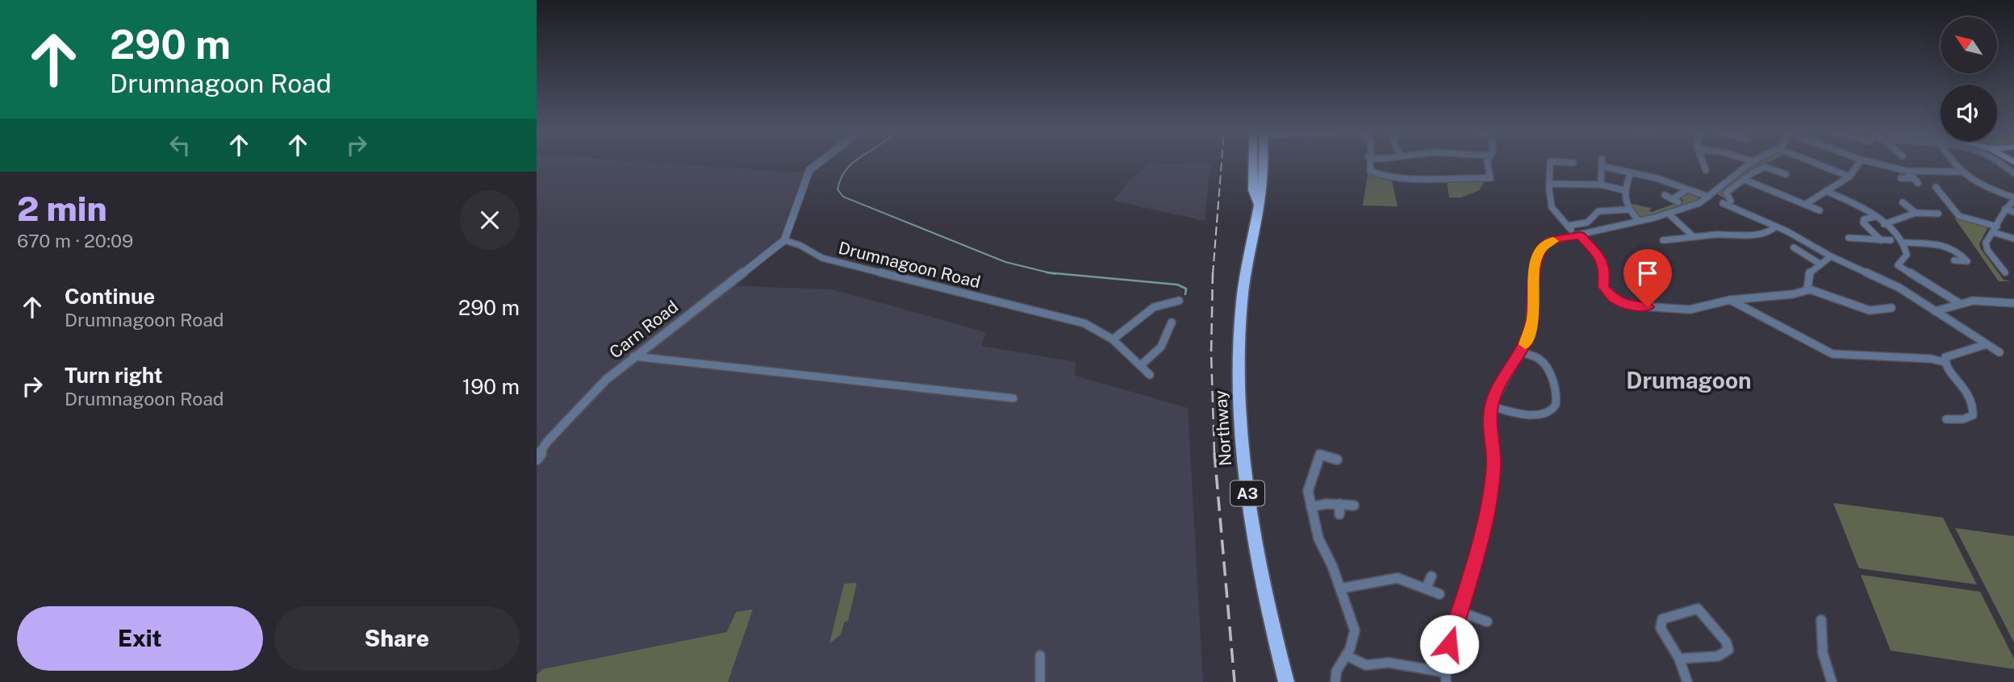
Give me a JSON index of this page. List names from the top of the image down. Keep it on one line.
{"streets":{"highway":["Northway","A3"],"street":["Drumnagoon Road","Carn Road"]},"crossings":[["Drumnagoon Road","Carn Road"]],"districts":["Drumagoon"],"north":"top left","page":{"turn":["290 m","Drumnagoon Road"],"heading":["2 min","670 m · 20:09"],"list":[{"name":"Continue","note":"Drumnagoon Road","value":"290 m"},{"name":"Turn right","note":"Drumnagoon Road","value":"190 m"}],"buttons":["Exit","Share"]}}
